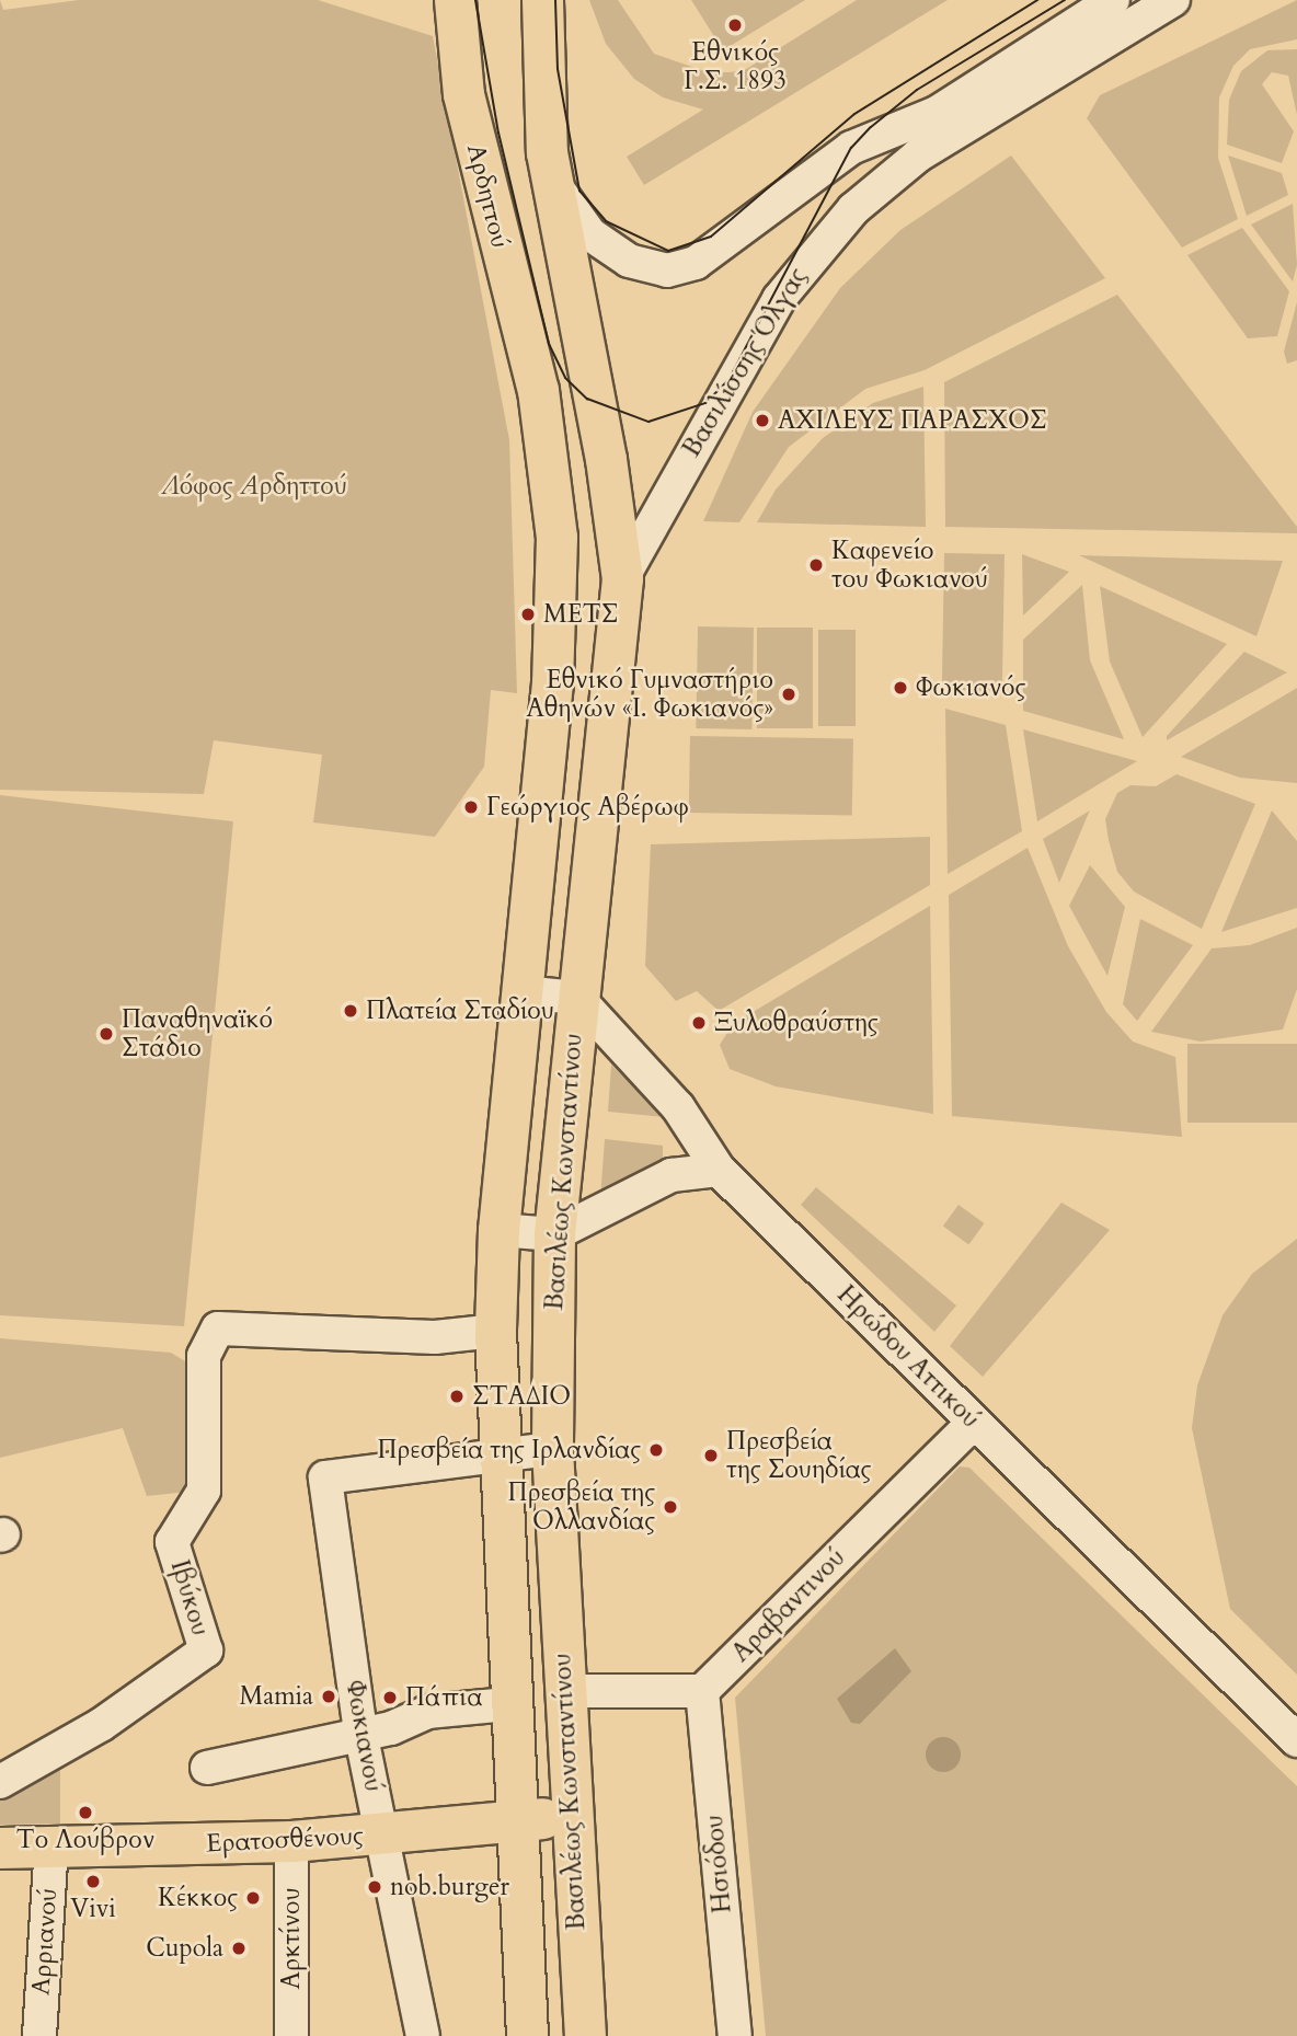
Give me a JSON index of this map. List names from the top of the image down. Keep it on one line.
{"streets":{"main road":["Αρδηττού","Βασιλέως Κωνσταντίνου","Ερατοσθένους"],"street":["Βασιλίσσης Όλγας","Ηρώδου Αττικού","Ιβύκου","Αραβαντινού","Φωκιανού","Ησιόδου","Αρκτίνου","Αρριανού"]},"crossings":[["Βασιλίσσης Όλγας","Βασιλέως Κωνσταντίνου"],["Βασιλέως Κωνσταντίνου","Ηρώδου Αττικού"],["Βασιλέως Κωνσταντίνου","Ερατοσθένους"],["Ηρώδου Αττικού","Αραβαντινού"],["Αραβαντινού","Ησιόδου"],["Φωκιανού","Ερατοσθένους"],["Ερατοσθένους","Αρκτίνου"],["Ερατοσθένους","Αρριανού"]],"parks":["Λόφος Αρδηττού"],"places":["Εθνικός Γ.Σ. 1893","ΑΧΙΛΕΥΣ ΠΑΡΑΣΧΟΣ","Καφενείο του Φωκιανού","ΜΕΤΣ","Φωκιανός","Εθνικό Γυμναστήριο Αθηνών «Ι. Φωκιανός»","Γεώργιος Αβέρωφ","Πλατεία Σταδίου","Ξυλοθραύστης","Παναθηναϊκό Στάδιο","ΣΤΑΔΙΟ","Πρεσβεία της Ιρλανδίας","Πρεσβεία της Σουηδίας","Πρεσβεία της Ολλανδίας","Mamia","Πάπια","Το Λούβρον","Vivi","nob.burger","Κέκκος","Cupola"]}
